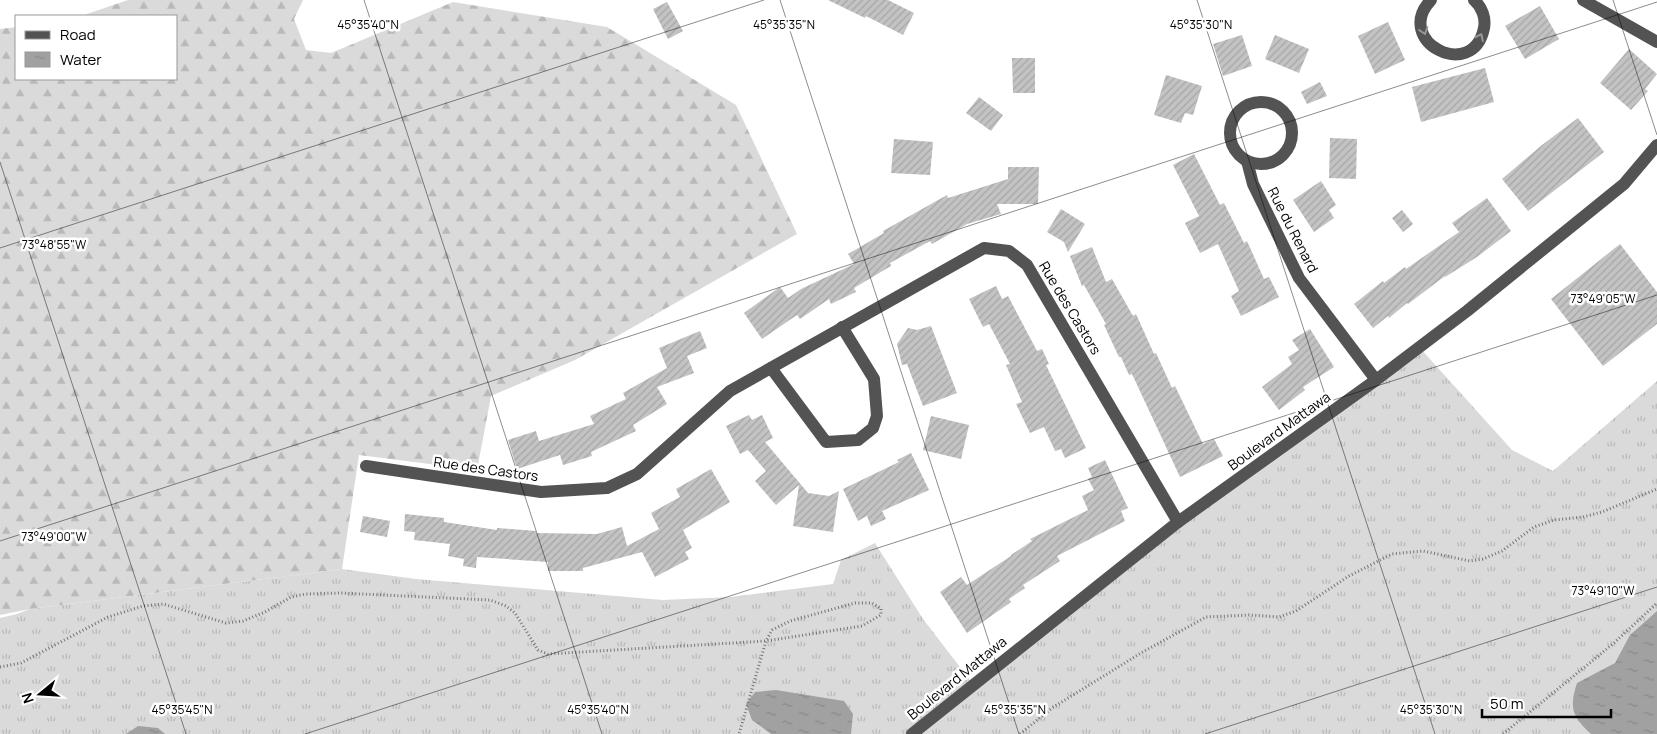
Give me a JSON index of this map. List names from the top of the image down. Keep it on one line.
{"streets":{"street":["Rue du Renard","Rue des Castors","Boulevard Mattawa"]},"crossings":[["Rue du Renard","Boulevard Mattawa"],["Rue des Castors","Boulevard Mattawa"]],"legend":["Road","Water"],"scale_bar":"50 m","north":"left","coordinates":["45°35'40\"N","45°35'35\"N","45°35'30\"N","73°48'55\"W","73°49'05\"W","73°49'00\"W","73°49'10\"W","45°35'45\"N"]}
